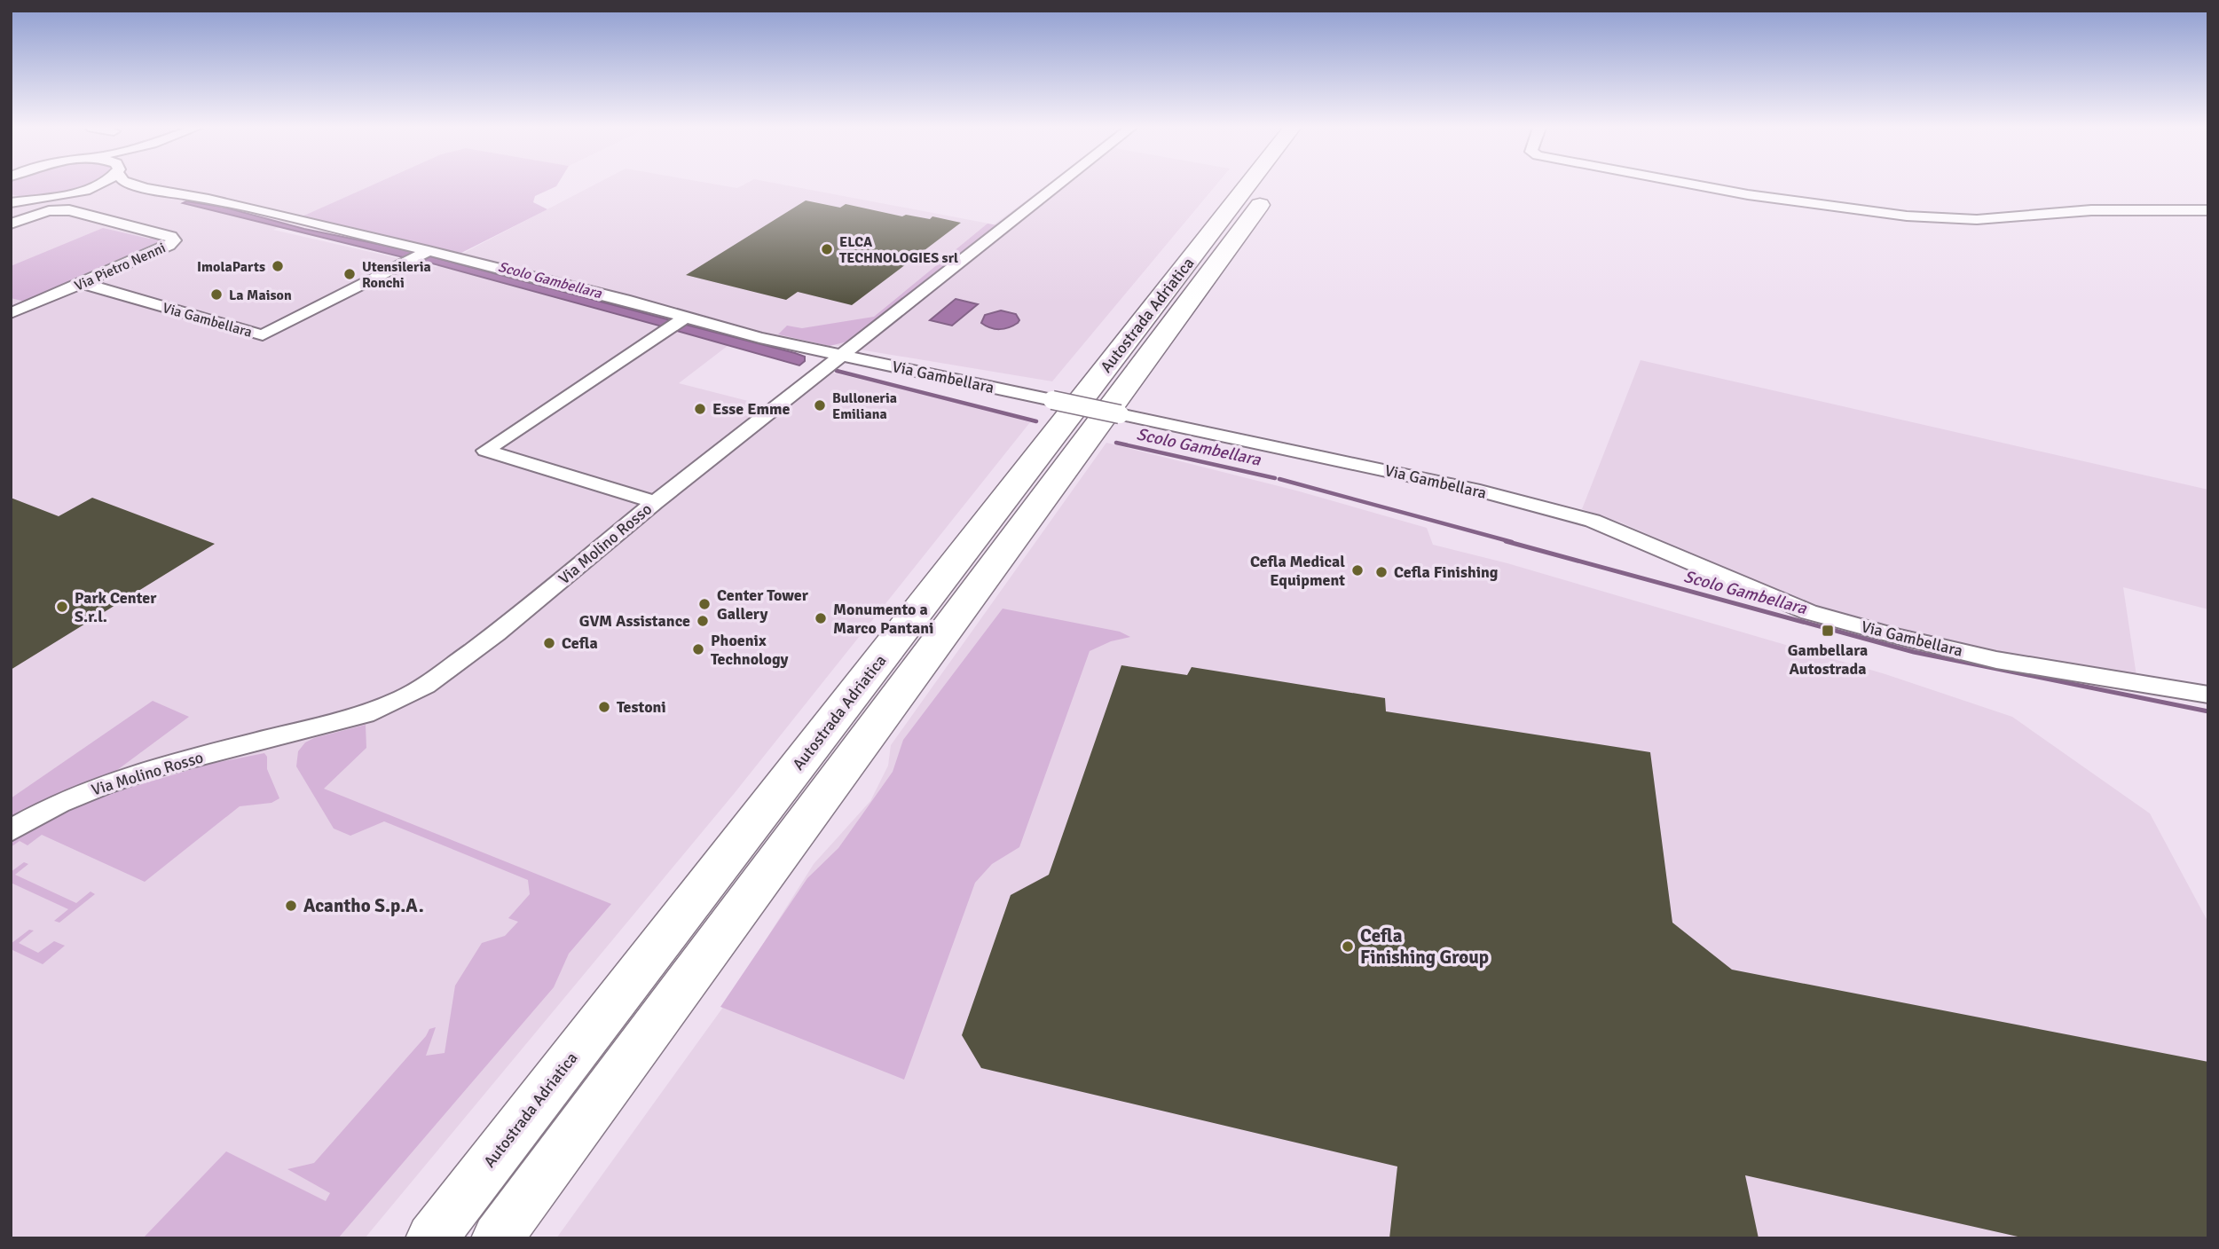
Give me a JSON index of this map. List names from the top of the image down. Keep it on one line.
{"streets":{"highway":["Autostrada Adriatica"],"street":["Via Pietro Nenni","Via Gambellara","Via Molino Rosso"]},"crossings":[["Via Pietro Nenni","Via Gambellara"],["Via Gambellara","Via Molino Rosso"]],"water":["Scolo Gambellara"],"places":{"other":["ELCA TECHNOLOGIES srl","ImolaParts","Utensileria Ronchi","La Maison","Bulloneria Emiliana","Esse Emme","Cefla Medical Equipment","Cefla Finishing","Center Tower Gallery","Park Center S.r.l.","Monumento a Marco Pantani","GVM Assistance","Cefla","Phoenix Technology","Testoni","Acantho S.p.A.","Cefla Finishing Group"],"transit":["Gambellara Autostrada"]}}
